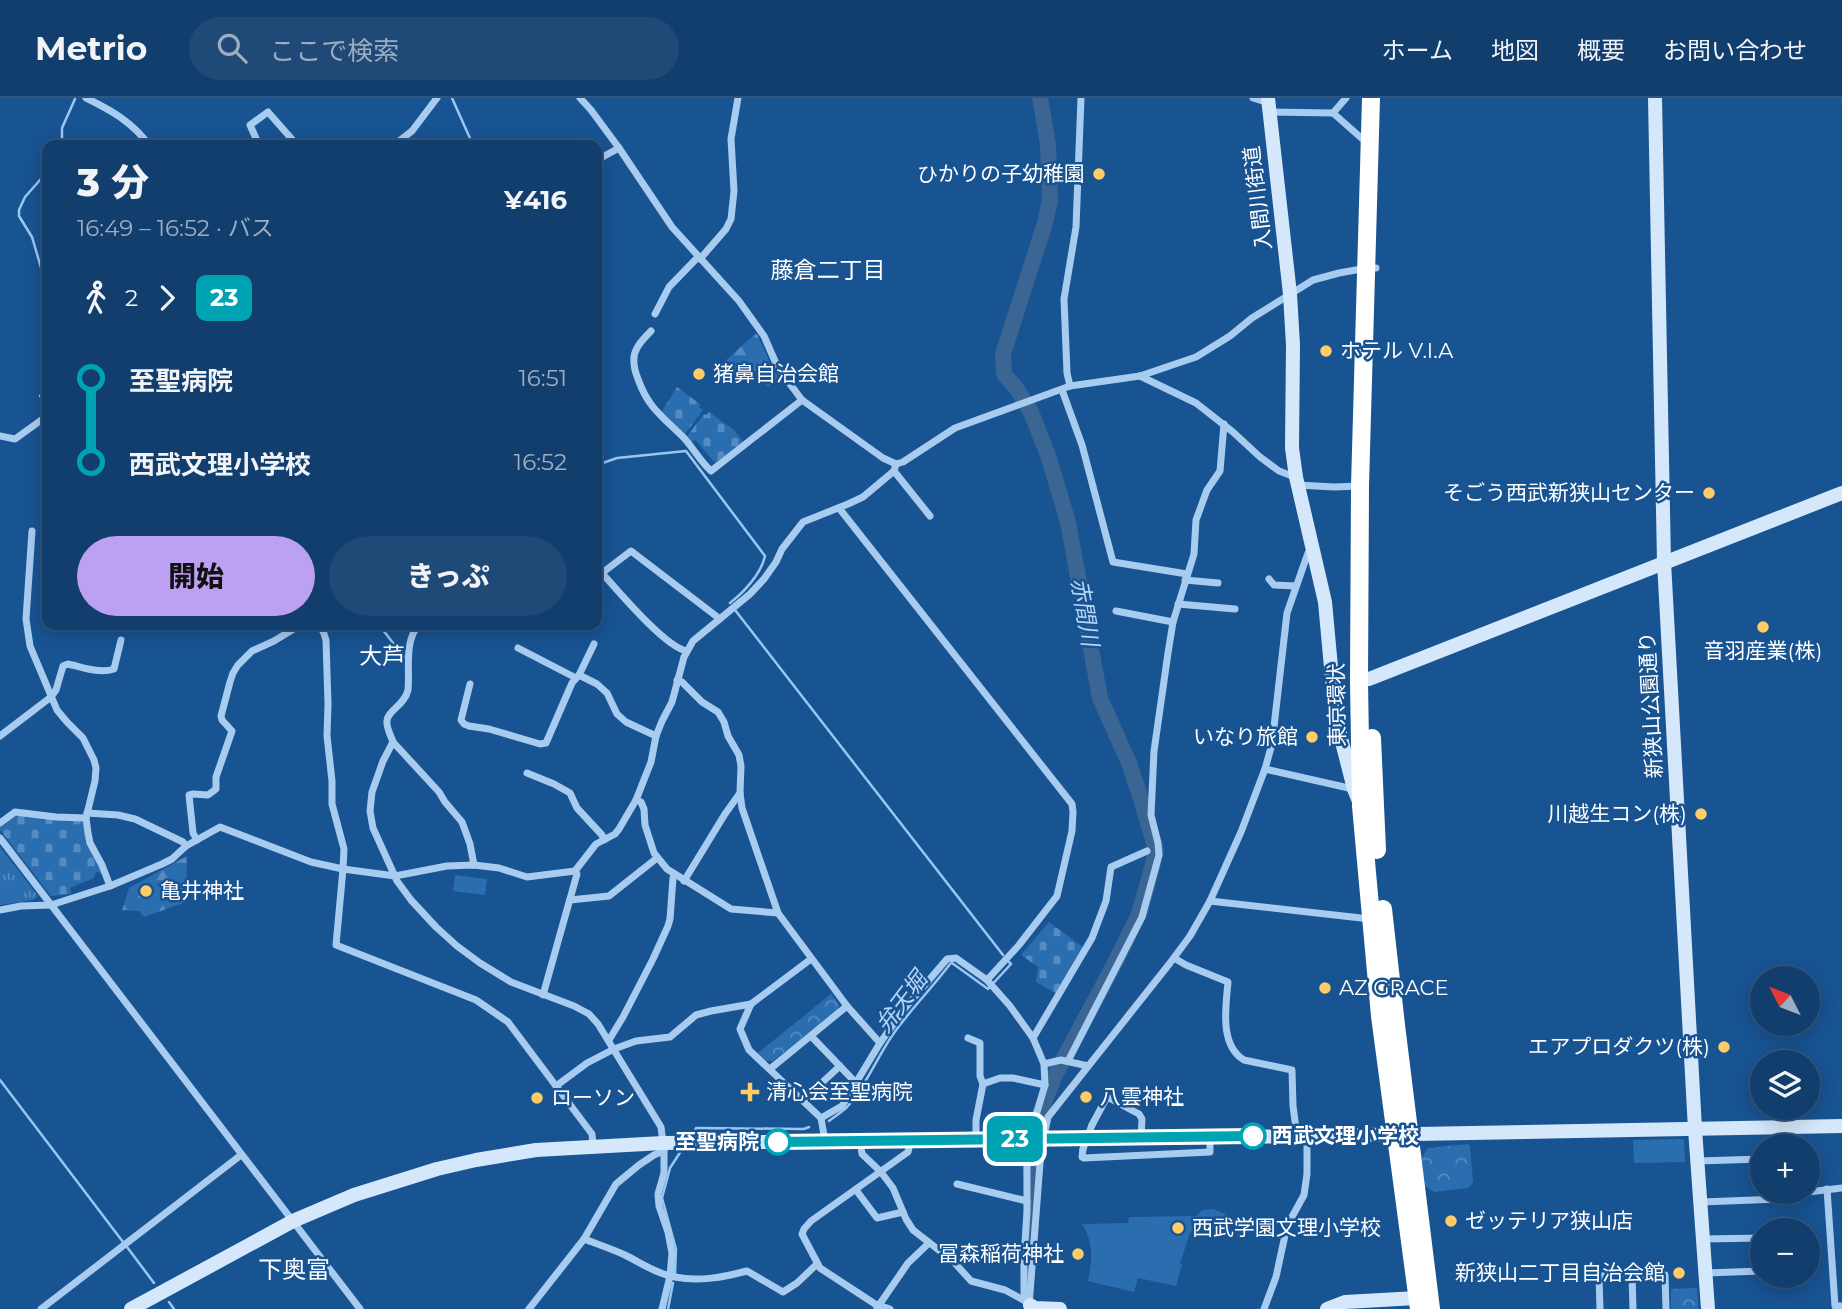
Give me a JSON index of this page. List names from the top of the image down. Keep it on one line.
{"streets":{"highway":["東京環状"],"street":["入間川街道","新狭山公園通り"]},"crossings":[["入間川街道","東京環状"]],"districts":["藤倉二丁目","大芦","下奥富"],"water":["赤間川","弁天堀"],"places":{"other":["ひかりの子幼稚園","ホテル V.I.A","猪鼻自治会館","そごう西武新狭山センター","音羽産業(株)","いなり旅館","川越生コン(株)","亀井神社","AZ GRACE","エアプロダクツ(株)","八雲神社","ローソン","西武文理小学校","至聖病院","ゼッテリア狭山店","西武学園文理小学校","冨森稲荷神社","新狭山二丁目自治会館"],"health":["清心会至聖病院"]},"lines":["bus line 23"],"north":"top left","page":{"header":"Metrio","search":"ここで検索","nav":["ホーム","地図","概要","お問い合わせ"],"on_map":"23","heading":["3 分","16:49 – 16:52 · バス","¥416"],"legs":["2","23"],"list":[{"name":"至聖病院","value":"16:51"},{"name":"西武文理小学校","value":"16:52"}],"buttons":["開始","きっぷ"],"map_buttons":["+","−"]}}
